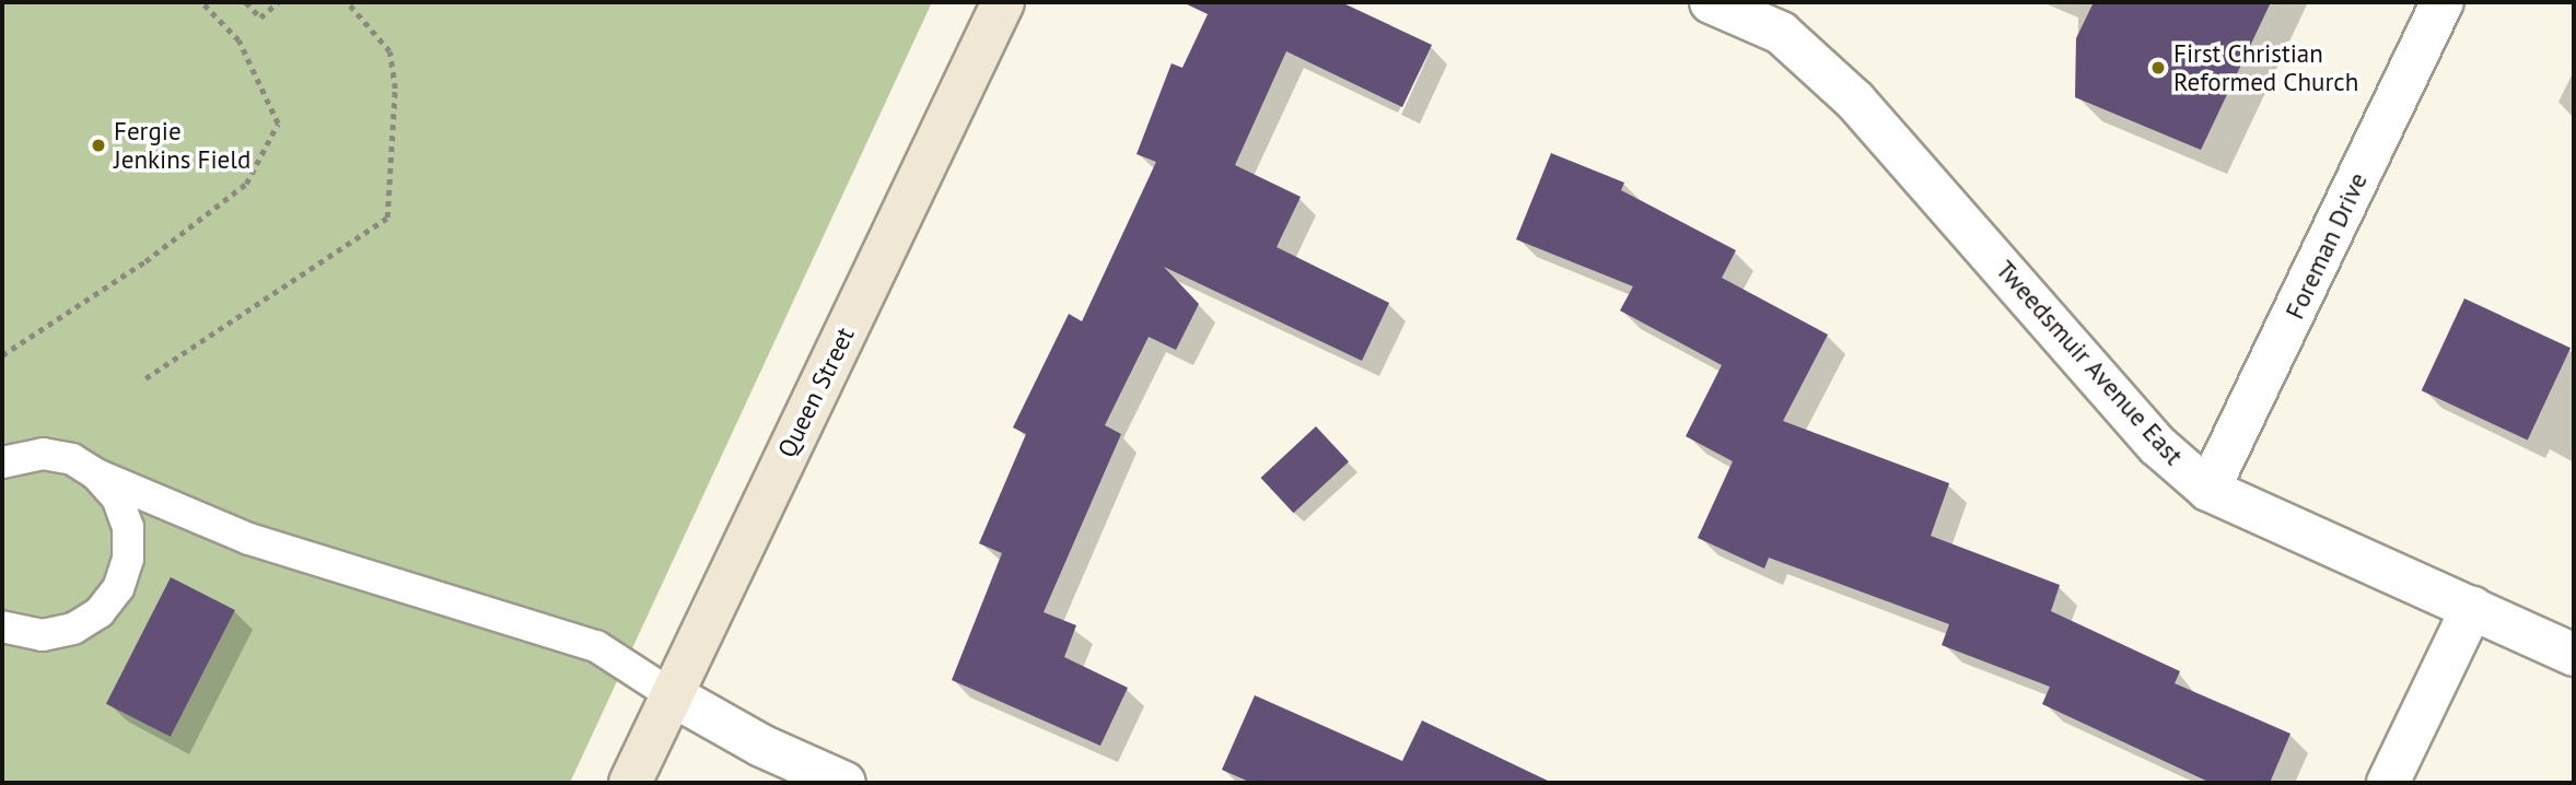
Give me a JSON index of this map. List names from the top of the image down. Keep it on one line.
{"streets":{"main road":["Queen Street"],"street":["Foreman Drive","Tweedsmuir Avenue East"]},"crossings":[["Foreman Drive","Tweedsmuir Avenue East"]],"places":["First Christian Reformed Church","Fergie Jenkins Field"]}
